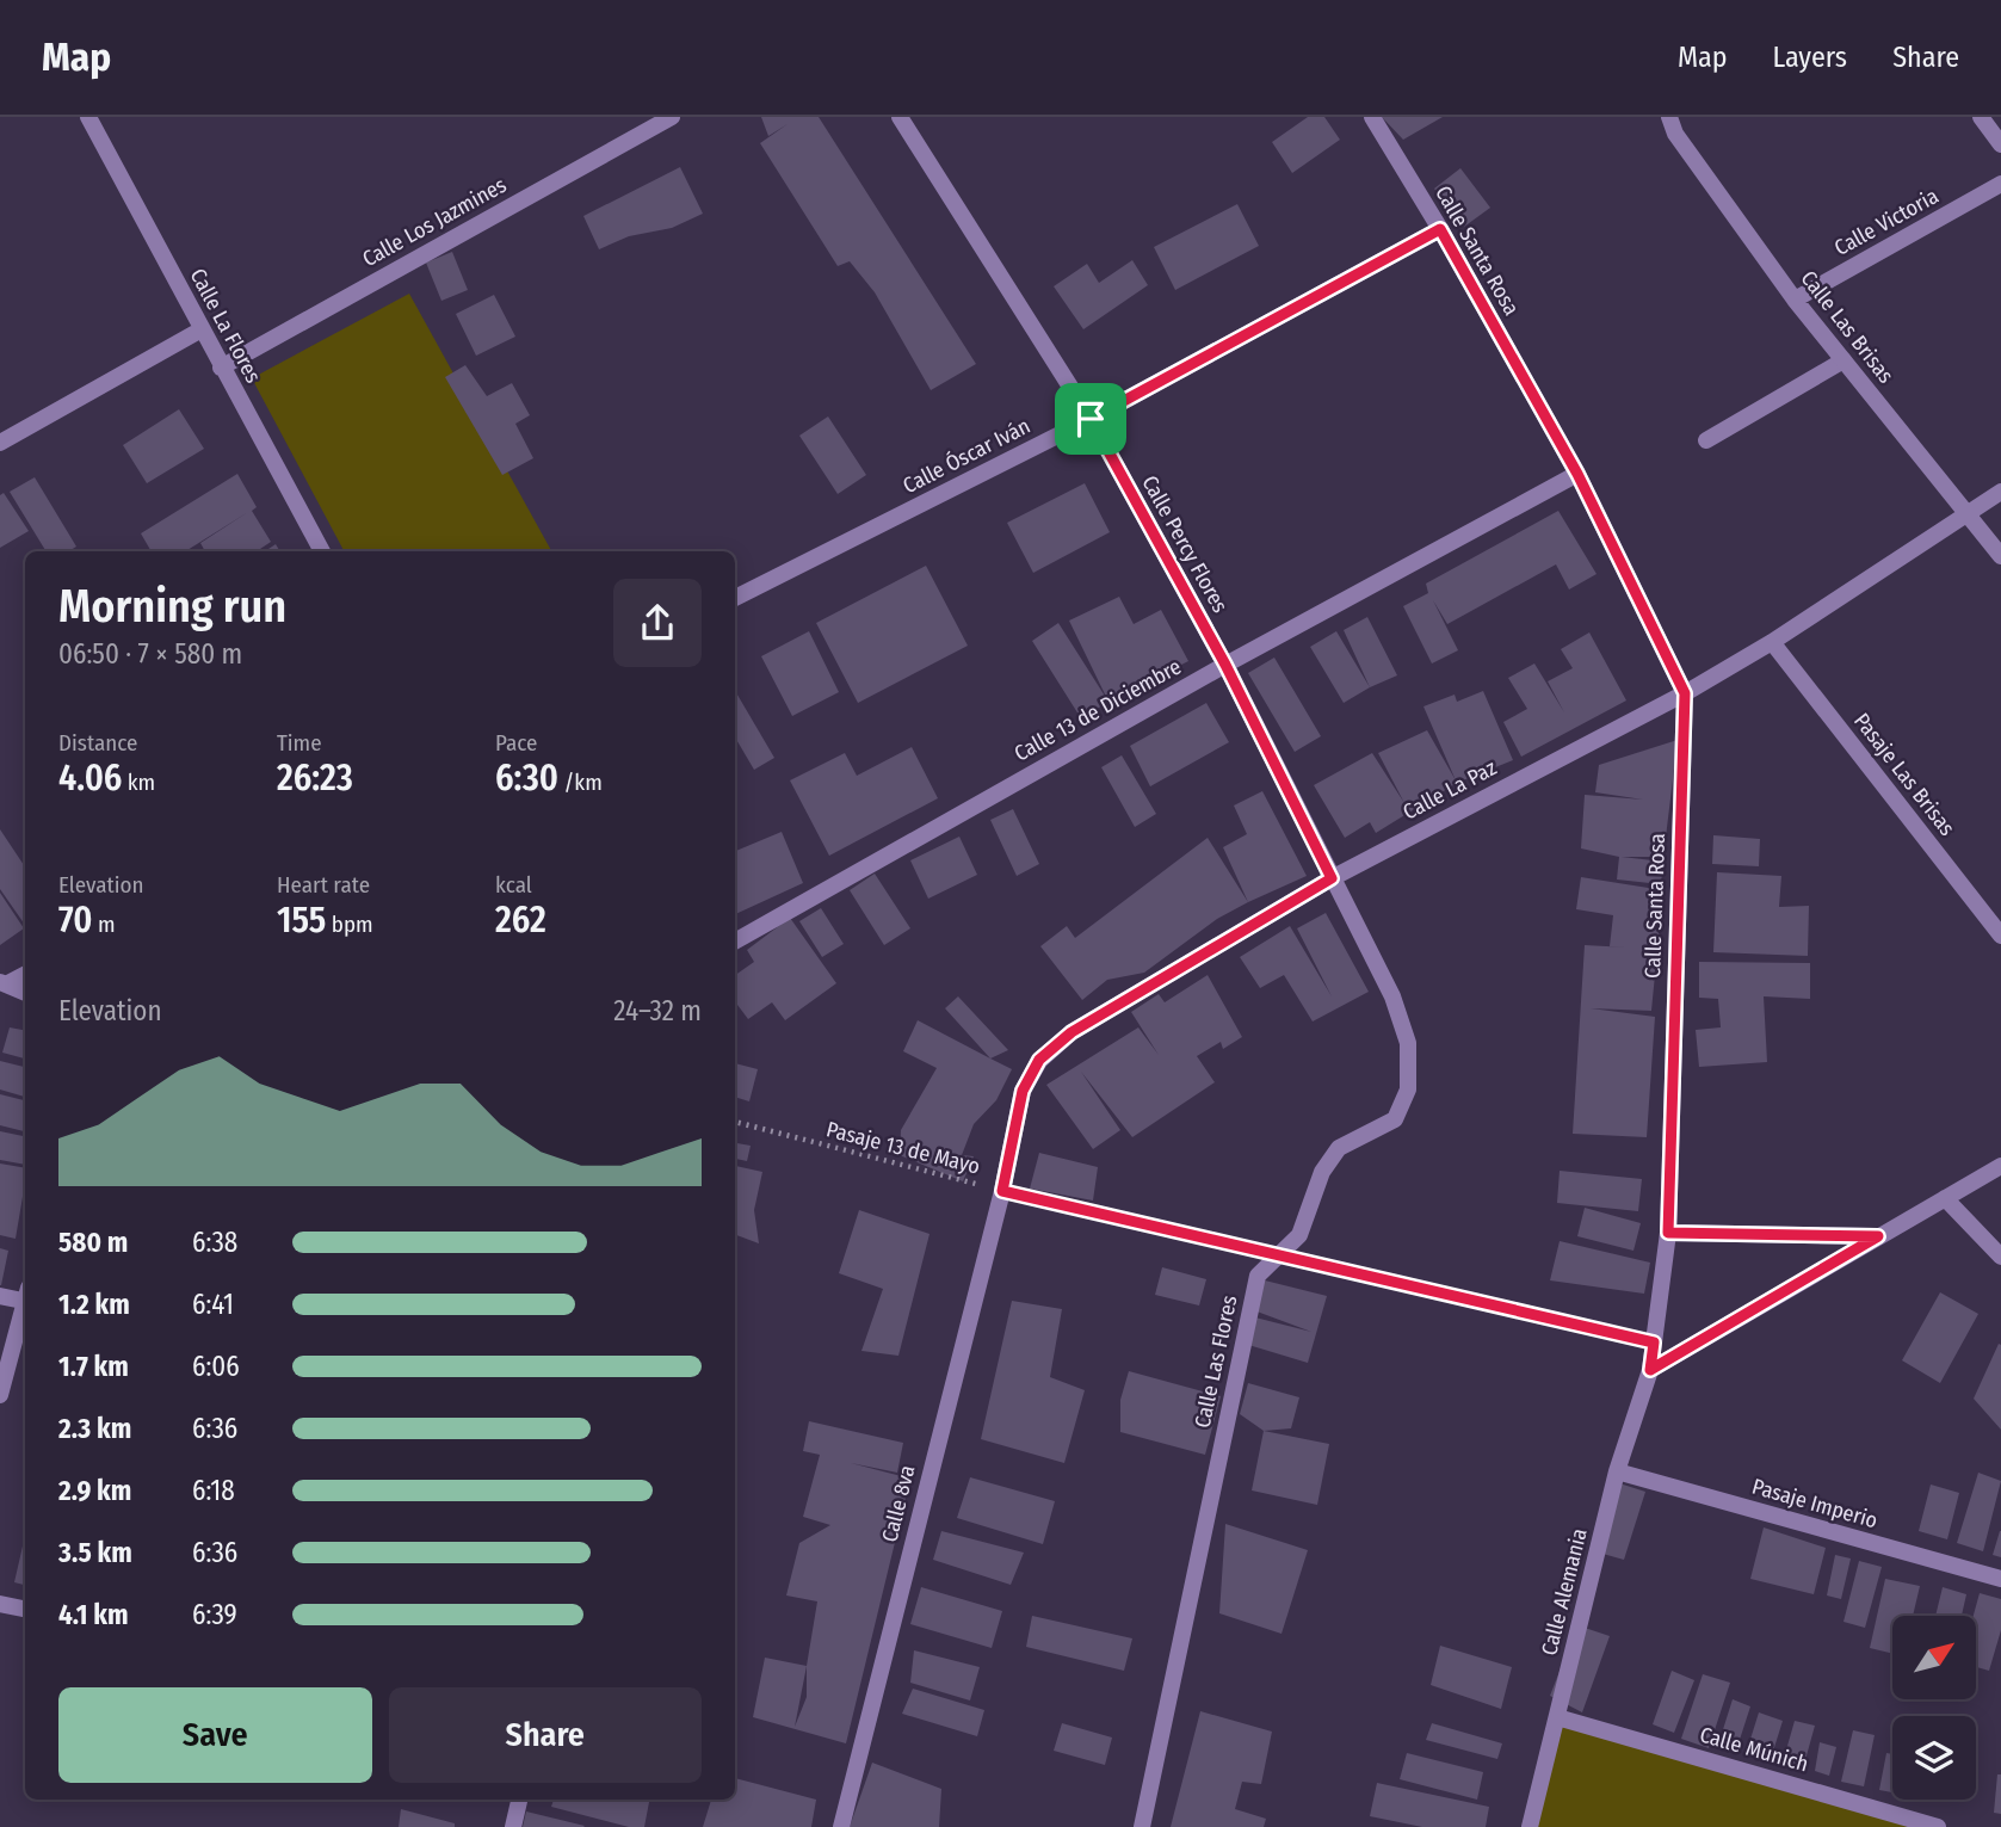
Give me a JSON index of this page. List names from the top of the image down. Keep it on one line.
{"streets":{"street":["Calle Los Jazmines","Calle Victoria","Calle Santa Rosa","Calle La Flores","Calle Las Brisas","Calle Óscar Iván","Calle Percy Flores","Calle 13 de Diciembre","Pasaje Las Brisas","Calle La Paz","Calle Las Flores","Calle 8va","Pasaje Imperio","Calle Alemania","Calle Múnich"],"path":["Pasaje 13 de Mayo"]},"crossings":[["Calle Los Jazmines","Calle La Flores"],["Calle Victoria","Calle Las Brisas"],["Calle Santa Rosa","Calle Óscar Iván"],["Calle Santa Rosa","Calle 13 de Diciembre"],["Calle Santa Rosa","Calle La Paz"],["Calle Santa Rosa","Pasaje 13 de Mayo"],["Calle Santa Rosa","Calle Alemania"],["Calle Las Brisas","Calle La Paz"],["Calle Óscar Iván","Calle Percy Flores"],["Calle Percy Flores","Calle 13 de Diciembre"],["Calle Percy Flores","Calle La Paz"],["Calle Percy Flores","Calle Las Flores"],["Pasaje Las Brisas","Calle La Paz"],["Calle La Paz","Pasaje 13 de Mayo"],["Calle La Paz","Calle Las Flores"],["Calle La Paz","Calle 8va"],["Pasaje 13 de Mayo","Calle Las Flores"],["Pasaje 13 de Mayo","Calle 8va"],["Pasaje Imperio","Calle Alemania"],["Calle Alemania","Calle Múnich"]],"north":"top right","page":{"header":"Map","nav":["Map","Layers","Share"],"heading":["Morning run","06:50 · 7 × 580 m"],"stats":[["Distance","4.06 km"],["Time","26:23"],["Pace","6:30 /km"],["Elevation","70 m"],["Heart rate","155 bpm"],["kcal","262"]],"chart":["Elevation","24–32 m"],"list":[{"name":"580 m","note":"6:38"},{"name":"1.2 km","note":"6:41"},{"name":"1.7 km","note":"6:06"},{"name":"2.3 km","note":"6:36"},{"name":"2.9 km","note":"6:18"},{"name":"3.5 km","note":"6:36"},{"name":"4.1 km","note":"6:39"}],"buttons":["Save","Share"]}}
